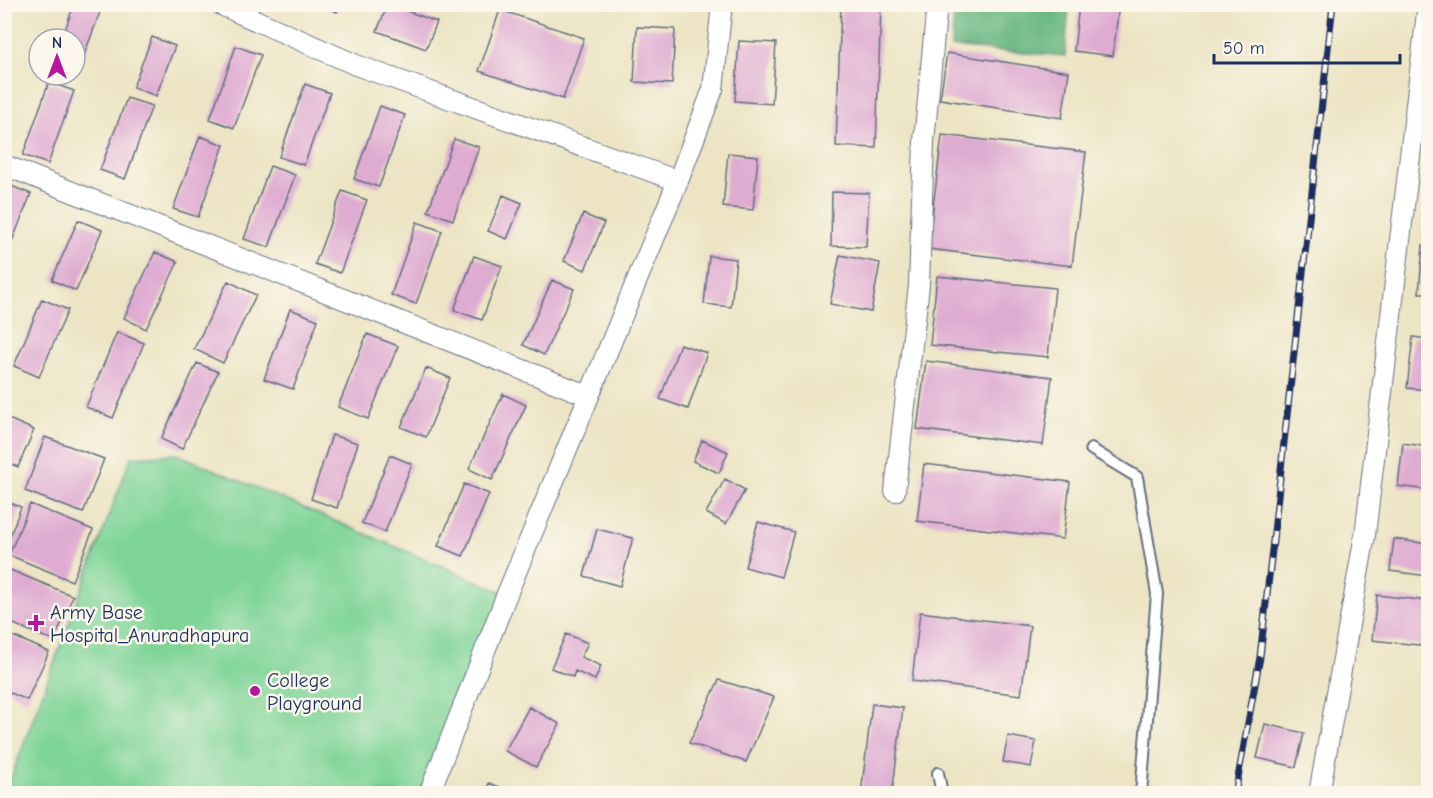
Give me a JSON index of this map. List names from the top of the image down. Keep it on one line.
{"places":{"health":["Army Base Hospital_Anuradhapura"],"other":["College Playground"]},"scale_bar":"50 m","north":"top"}
